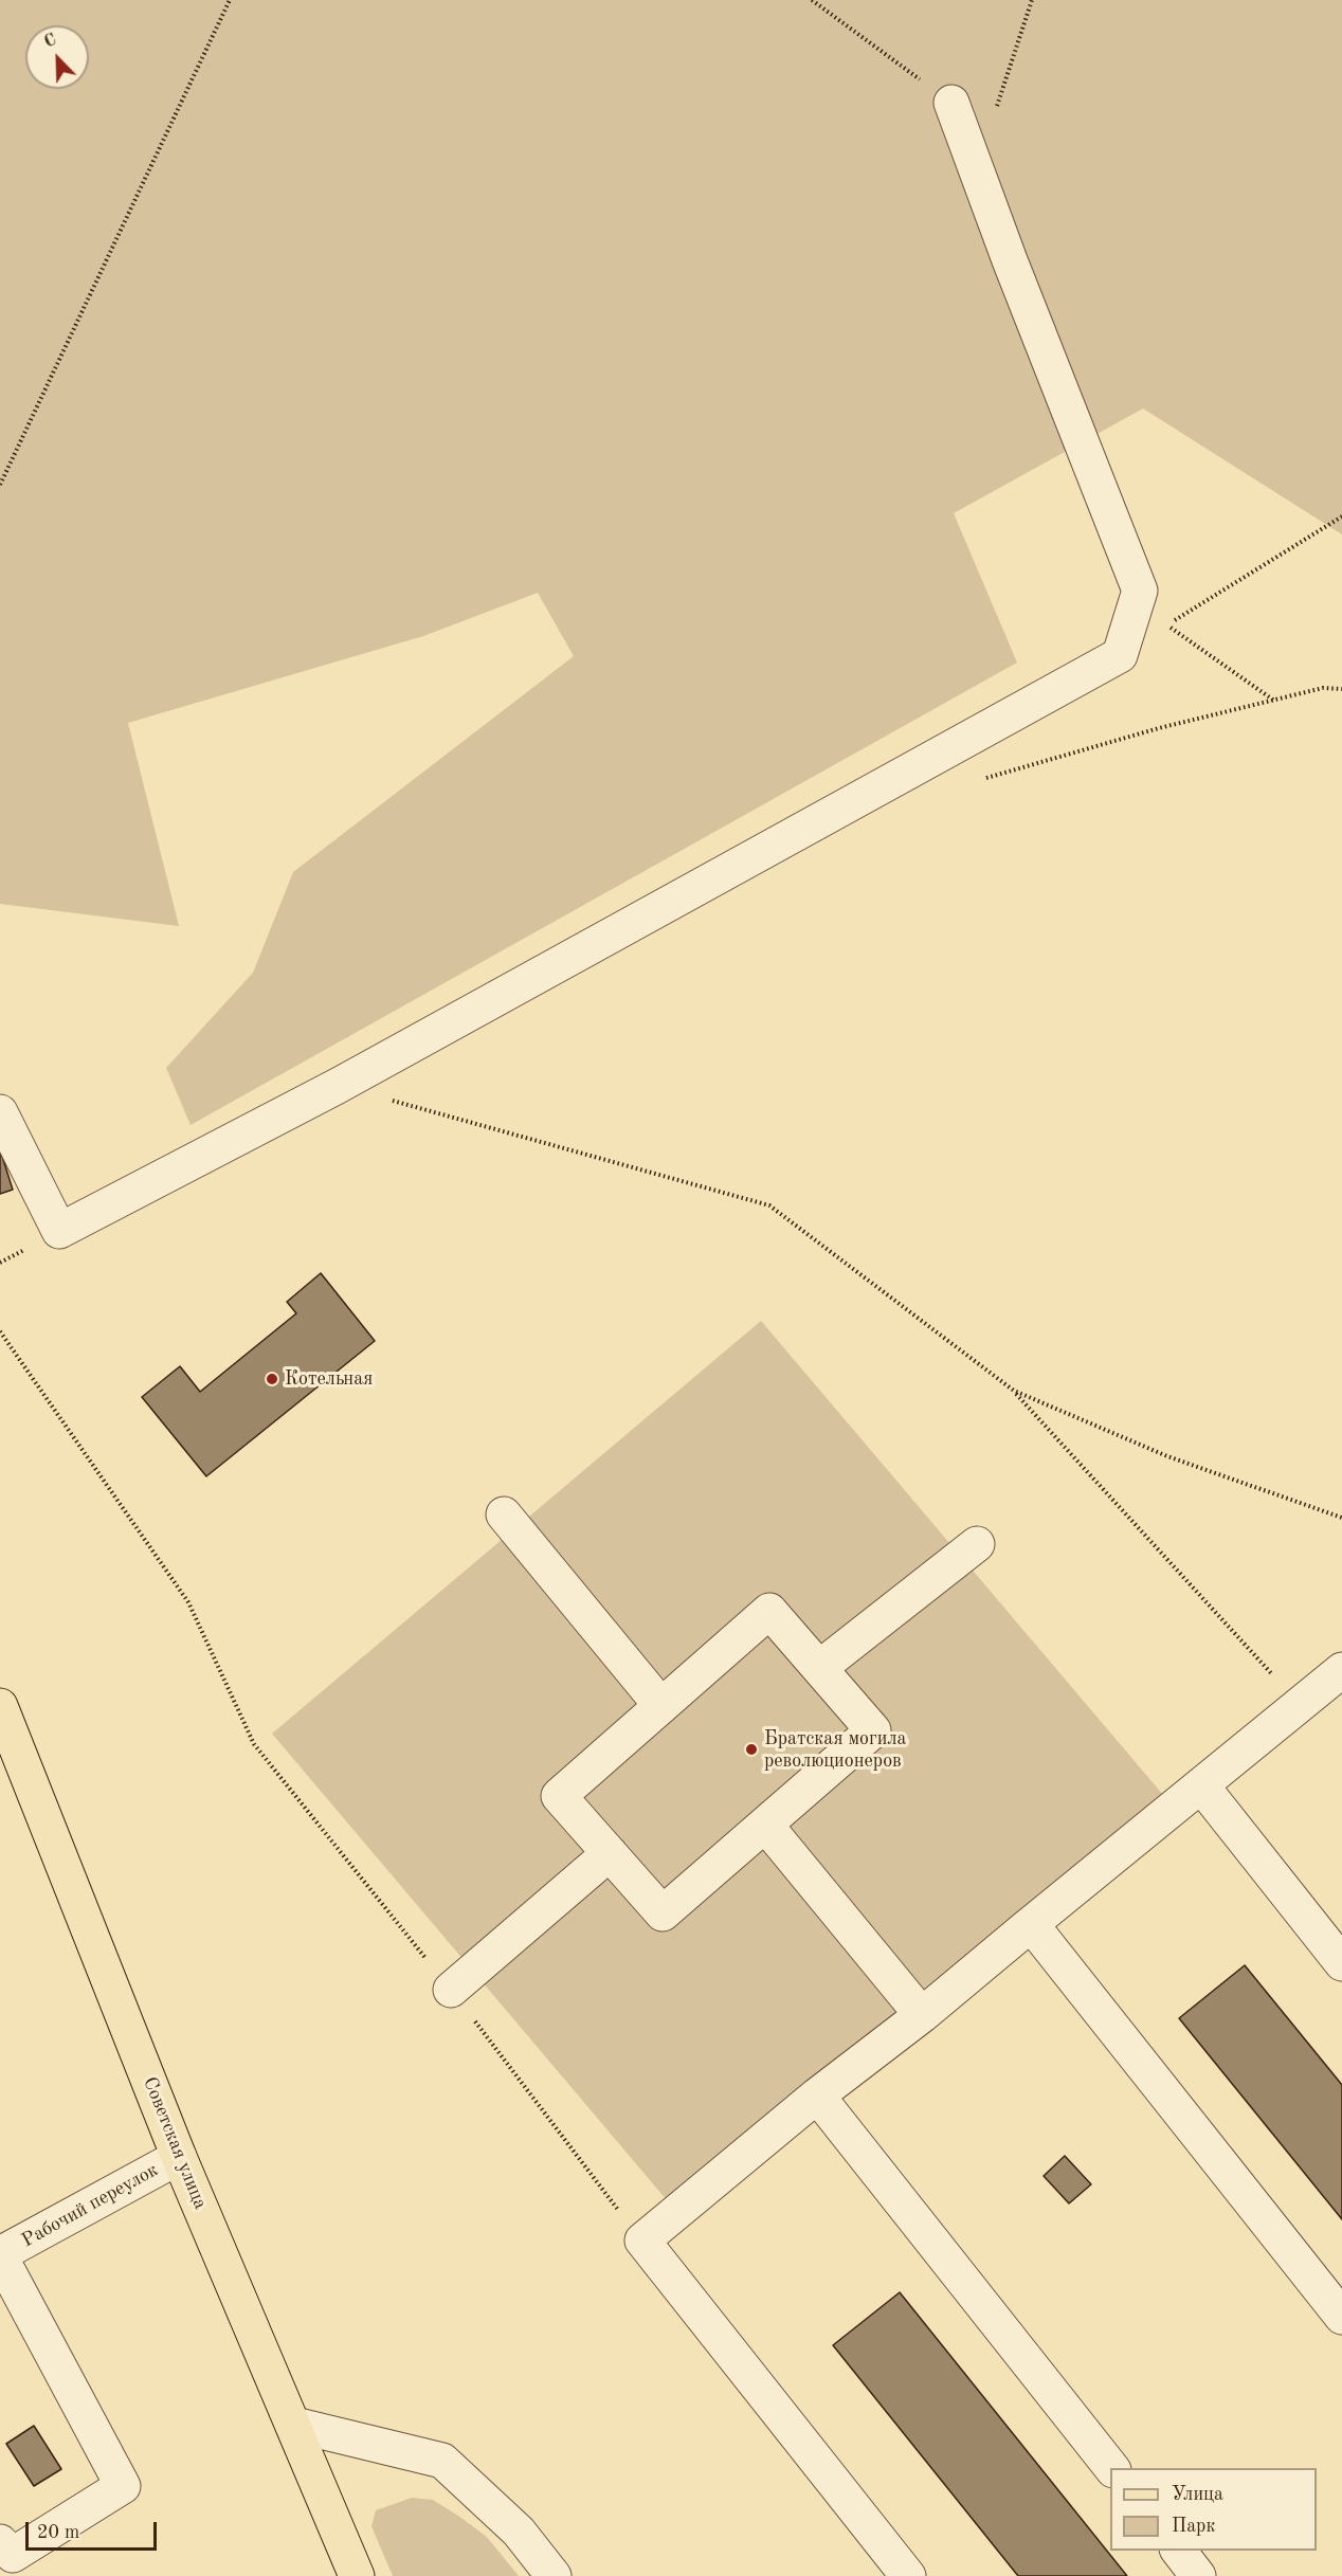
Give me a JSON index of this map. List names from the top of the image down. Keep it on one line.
{"streets":{"main road":["Советская улица"],"street":["Рабочий переулок"]},"crossings":[["Советская улица","Рабочий переулок"]],"places":["Котельная","Братская могила революционеров"],"legend":["Улица","Парк"],"scale_bar":"20 m","north":"top left"}
